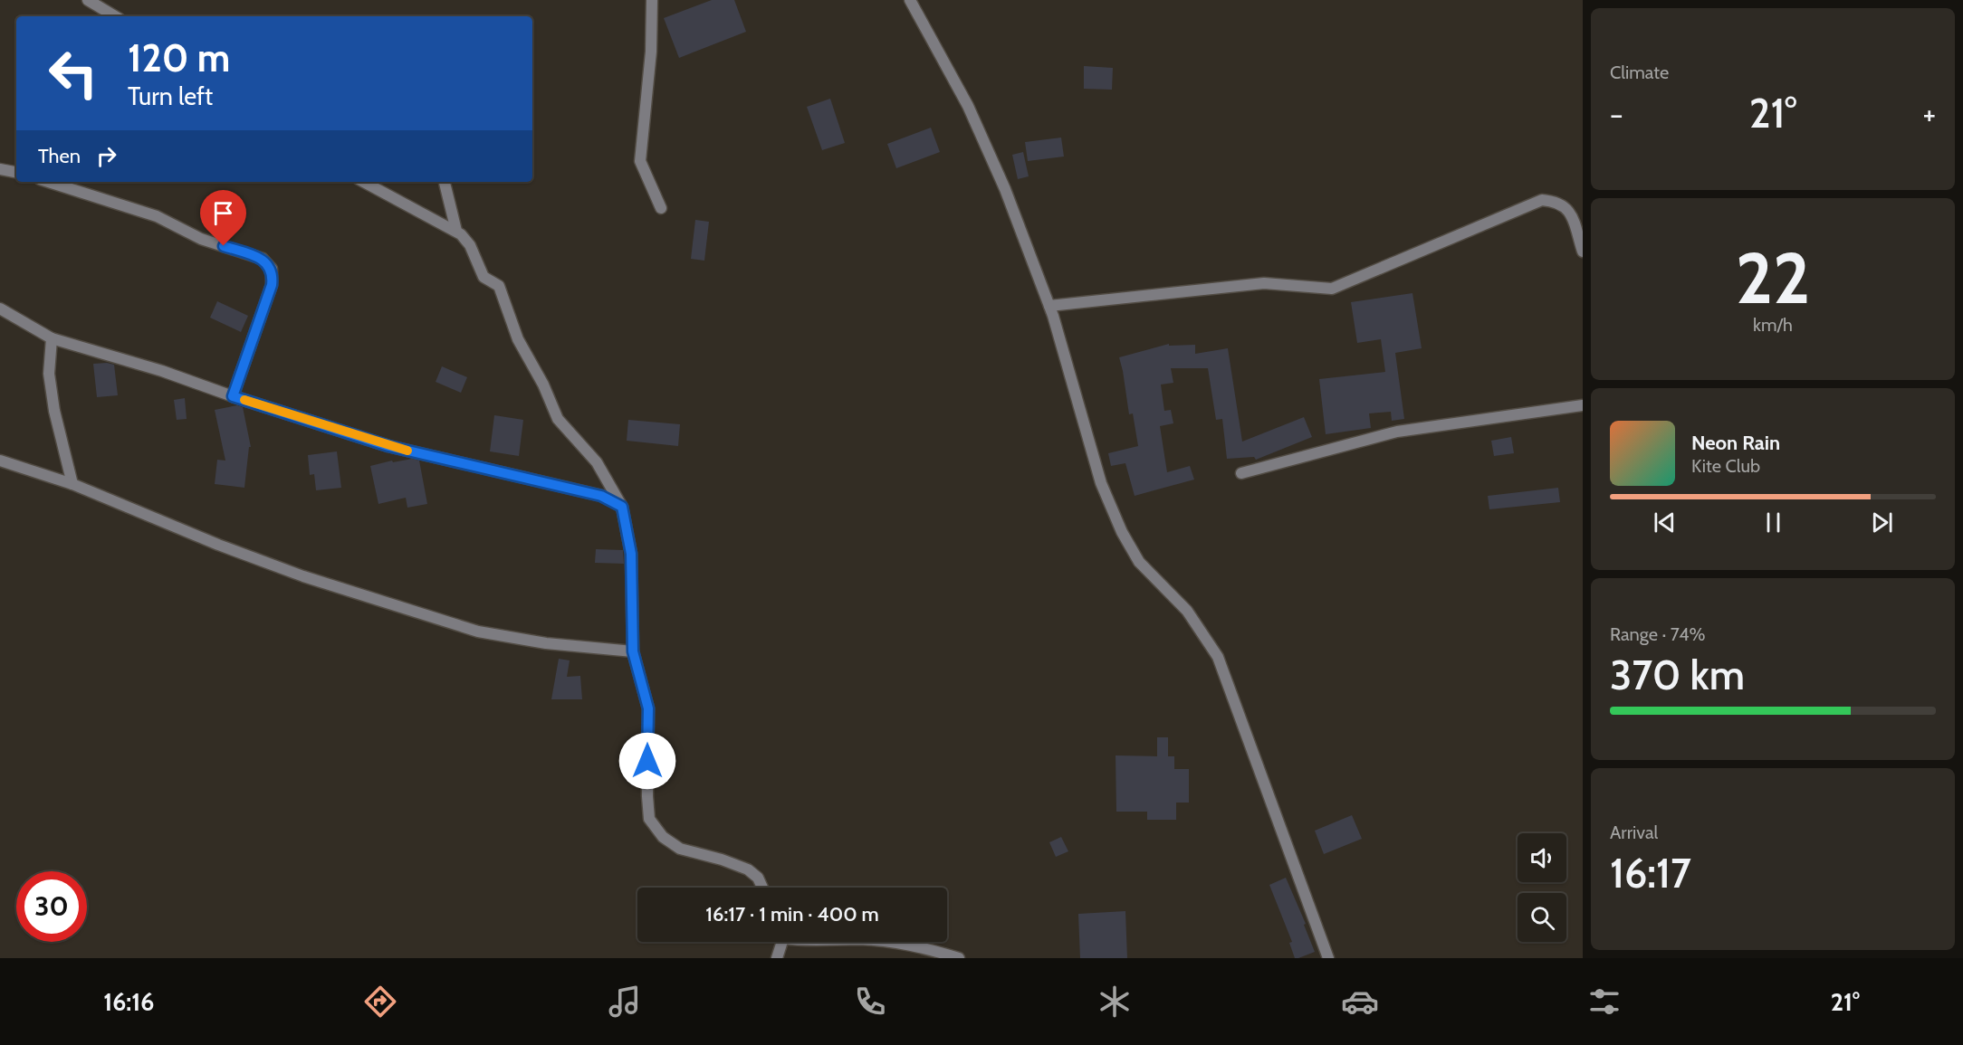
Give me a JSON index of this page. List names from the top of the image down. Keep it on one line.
{"page":{"tile":["Climate",["22","km/h"],["Range · 74%","370 km"],["Arrival","16:17"]],"turn":["120 m","Turn left"],"heat":["−","21°","+"],"then":"Then","song":["Neon Rain","Kite Club"],"limit":"30","trip":"16:17 · 1 min · 400 m","tabs":["16:16","21°"]}}
